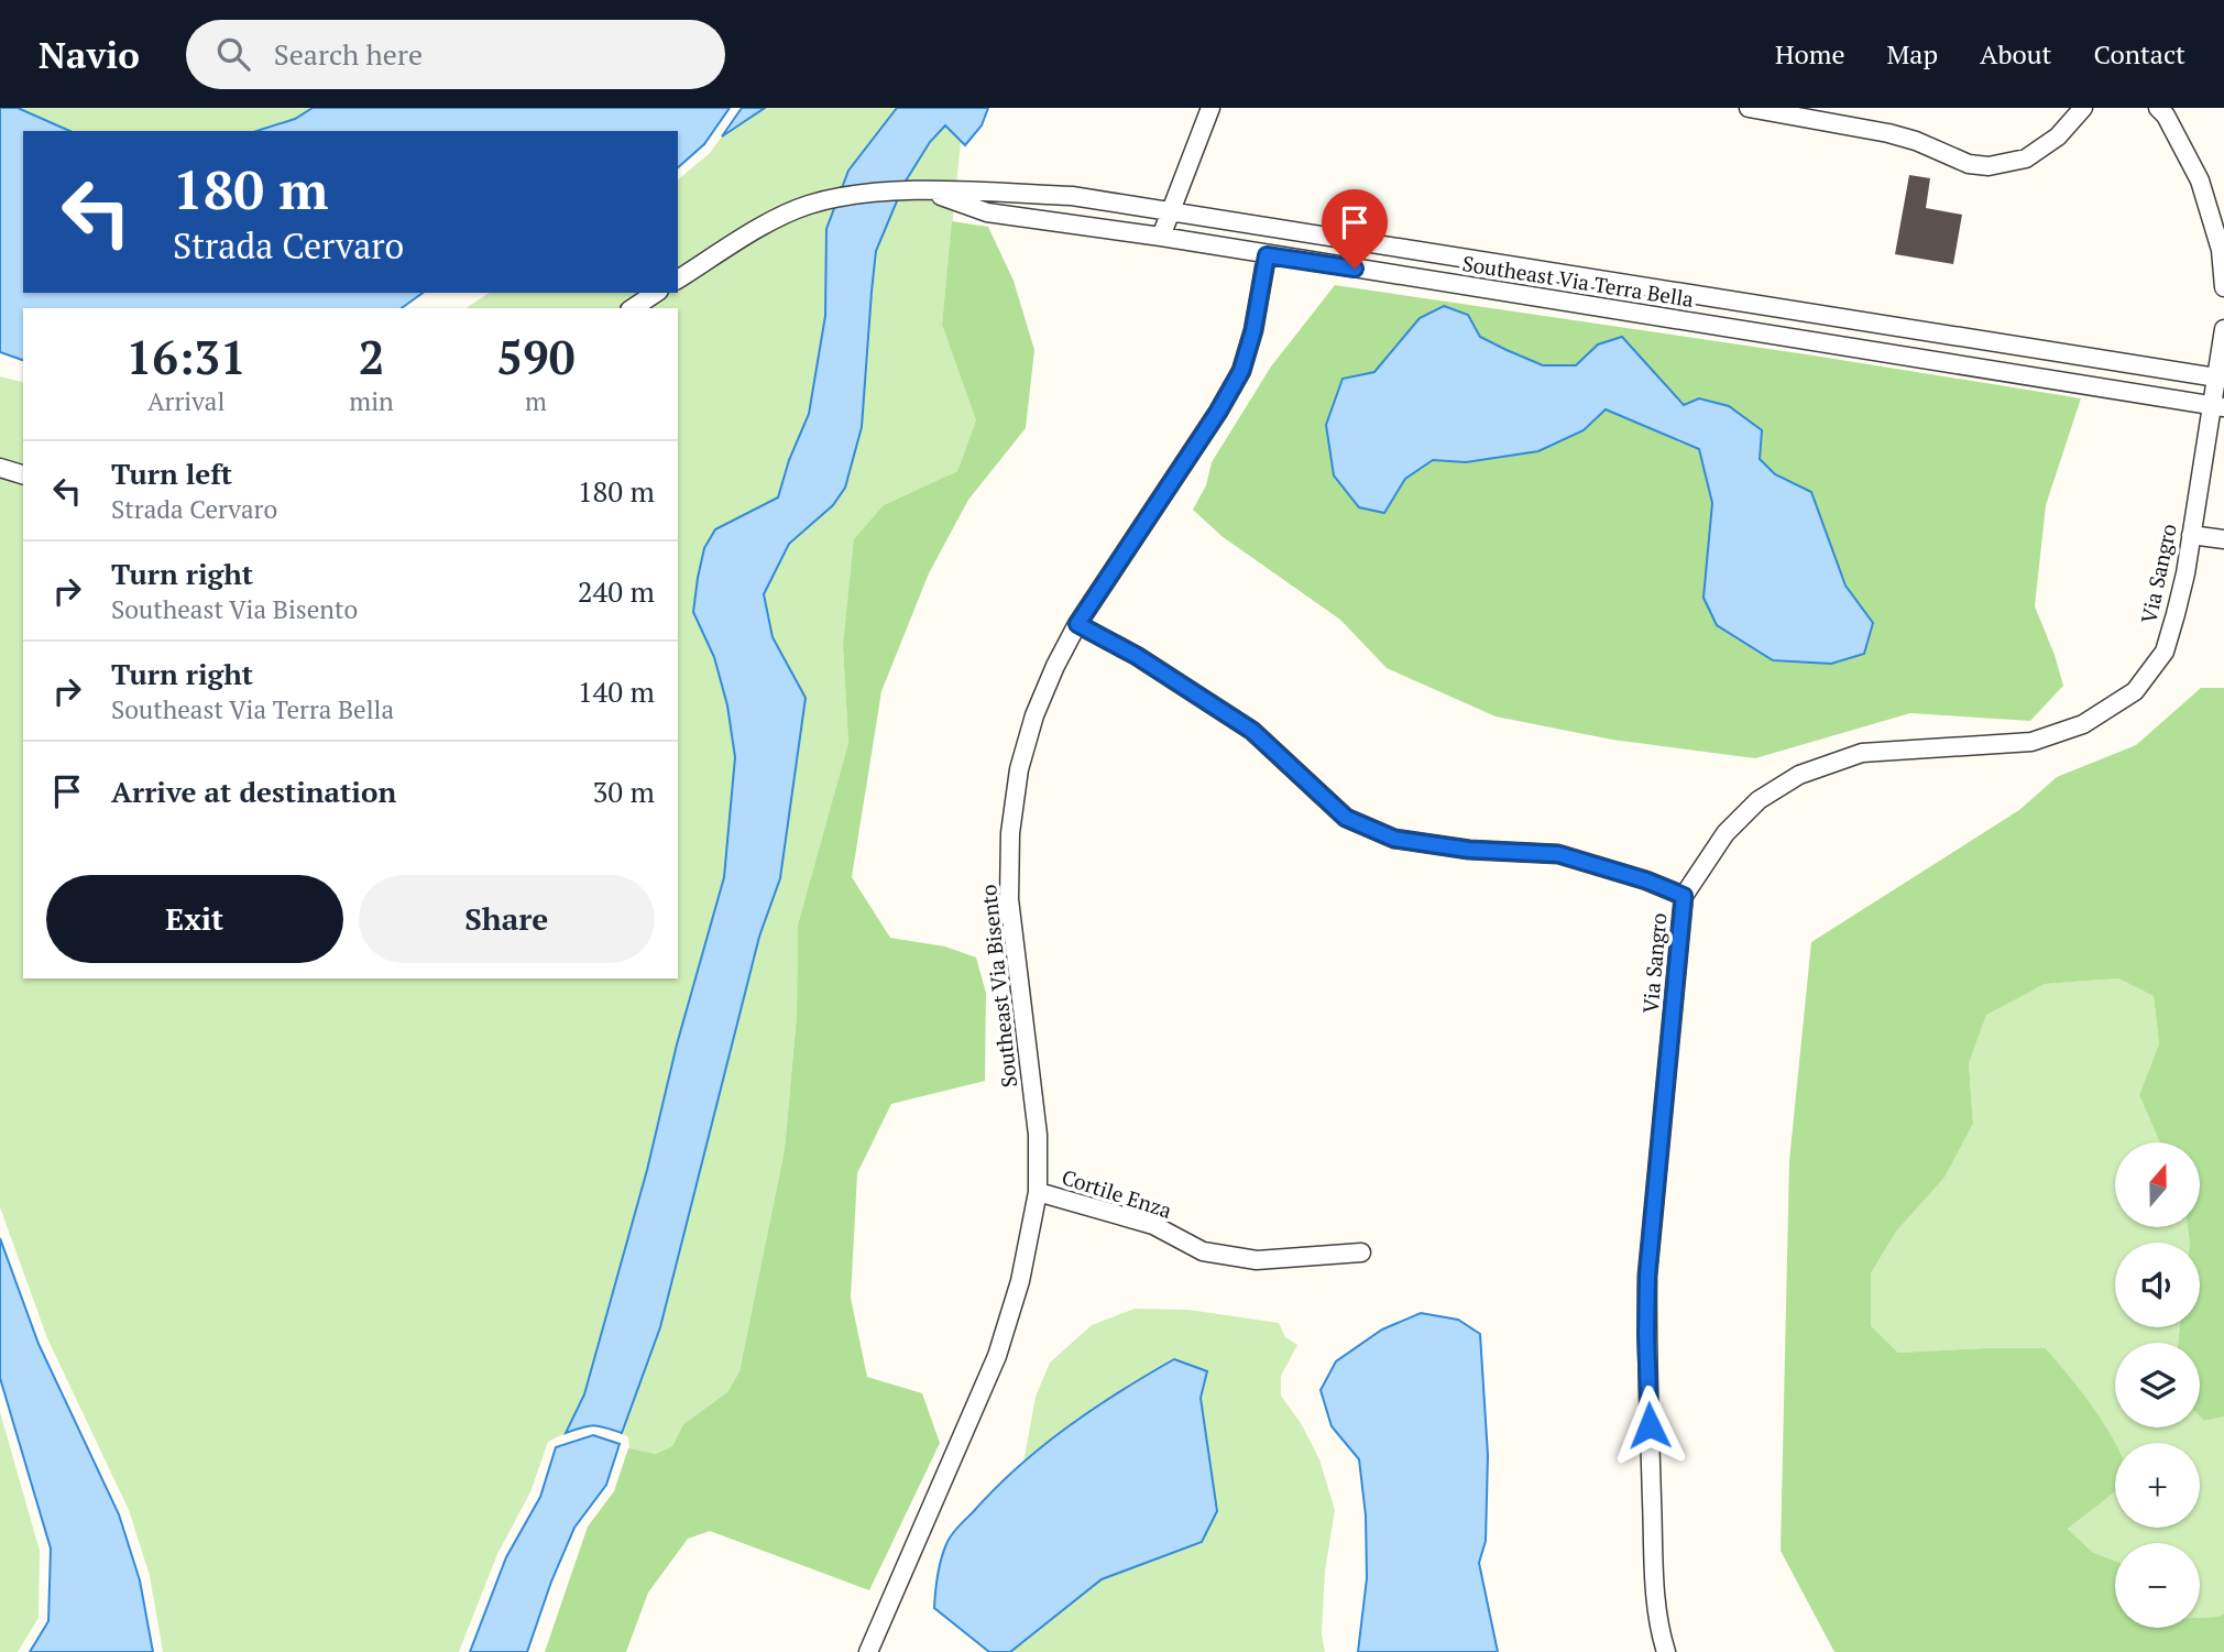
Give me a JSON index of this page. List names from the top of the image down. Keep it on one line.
{"streets":{"street":["Southeast Via Terra Bella","Via Sangro","Southeast Via Bisento","Cortile Enza"]},"crossings":[["Southeast Via Terra Bella","Via Sangro"],["Southeast Via Terra Bella","Southeast Via Bisento"],["Southeast Via Bisento","Cortile Enza"]],"north":"top","page":{"header":"Navio","search":"Search here","nav":["Home","Map","About","Contact"],"turn":["180 m","Strada Cervaro"],"eta":["16:31","Arrival","2","min","590","m"],"list":[{"name":"Turn left","note":"Strada Cervaro","value":"180 m"},{"name":"Turn right","note":"Southeast Via Bisento","value":"240 m"},{"name":"Turn right","note":"Southeast Via Terra Bella","value":"140 m"},{"name":"Arrive at destination","value":"30 m"}],"buttons":["Exit","Share"],"map_buttons":["+","−"]}}
